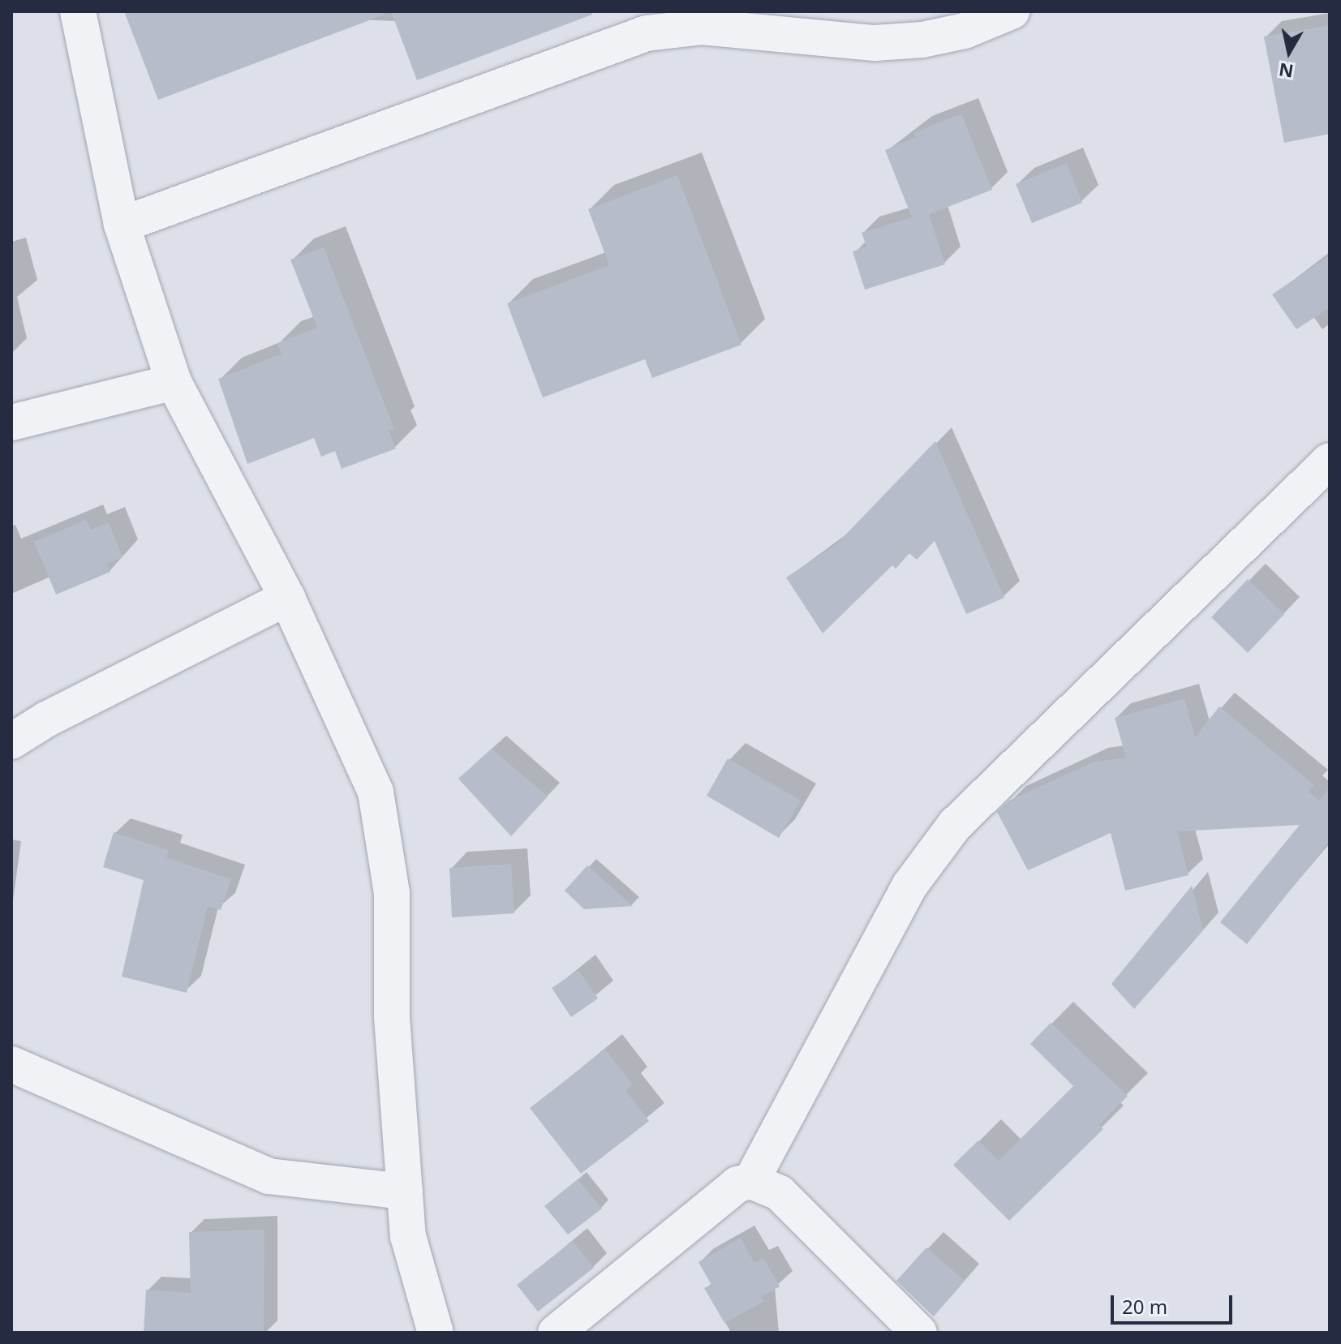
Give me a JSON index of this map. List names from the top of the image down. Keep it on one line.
{"scale_bar":"20 m","north":"bottom"}
